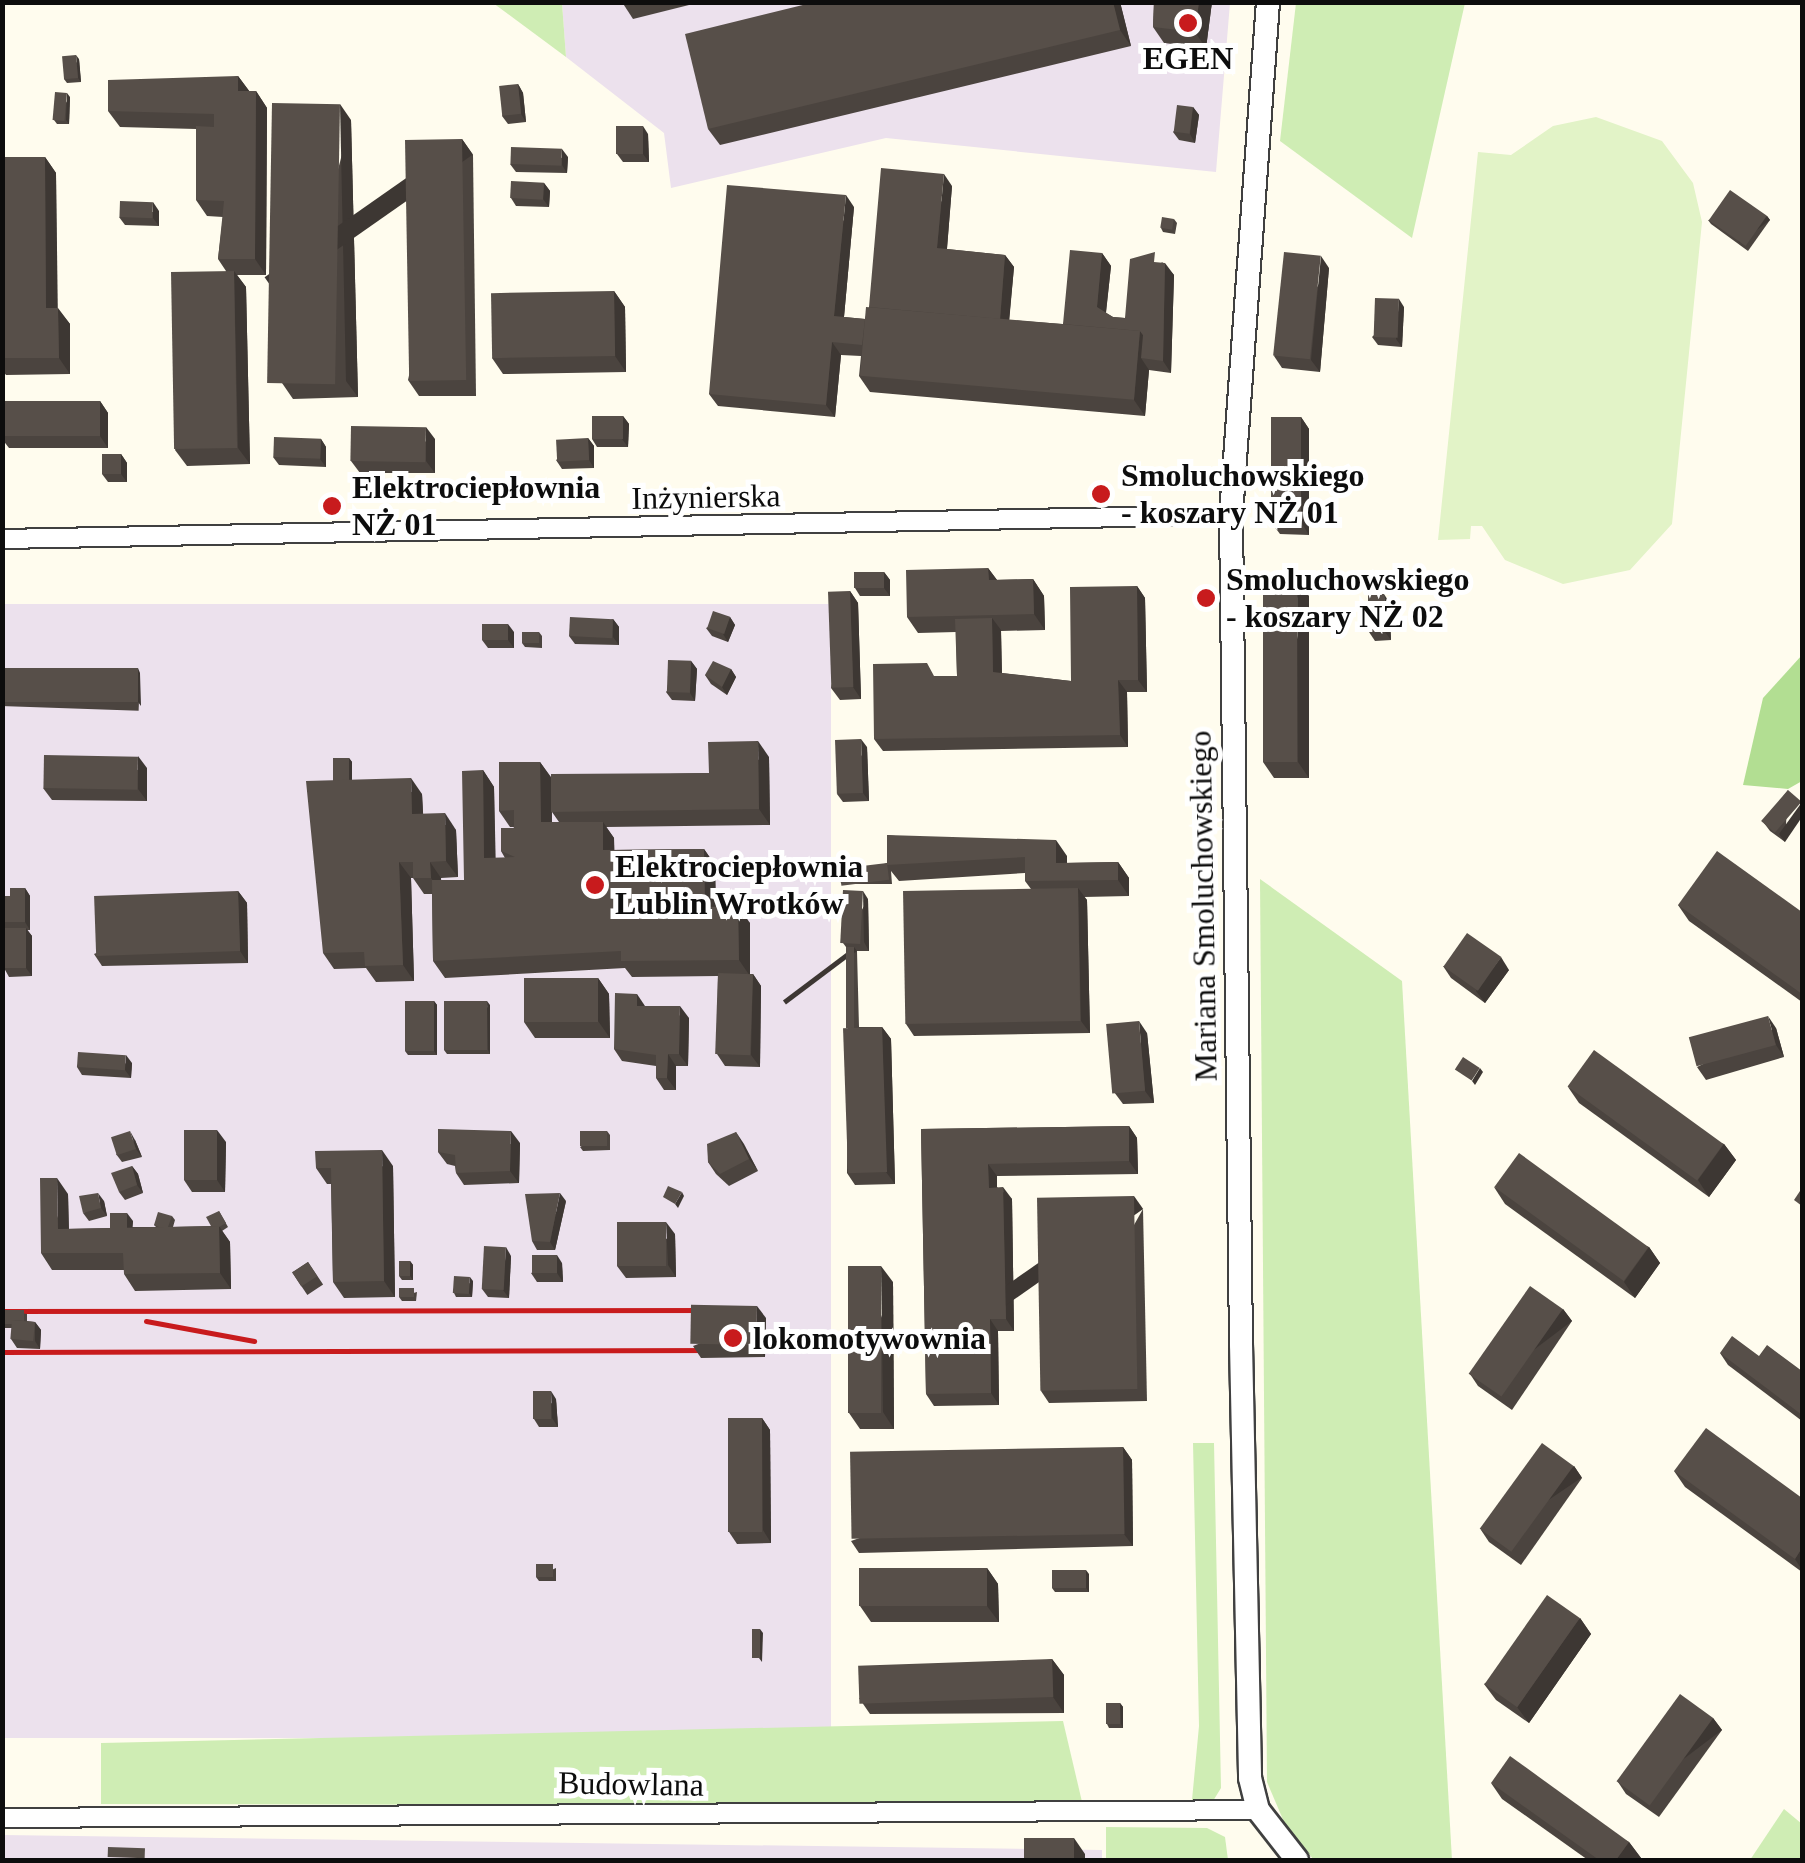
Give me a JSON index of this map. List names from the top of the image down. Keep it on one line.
{"streets":{"street":["Inżynierska","Mariana Smoluchowskiego","Budowlana"]},"crossings":[["Inżynierska","Mariana Smoluchowskiego"],["Mariana Smoluchowskiego","Budowlana"]],"places":["EGEN","Smoluchowskiego - koszary NŻ 01","Elektrociepłownia NŻ 01","Smoluchowskiego - koszary NŻ 02","Elektrociepłownia Lublin Wrotków","lokomotywownia"]}
